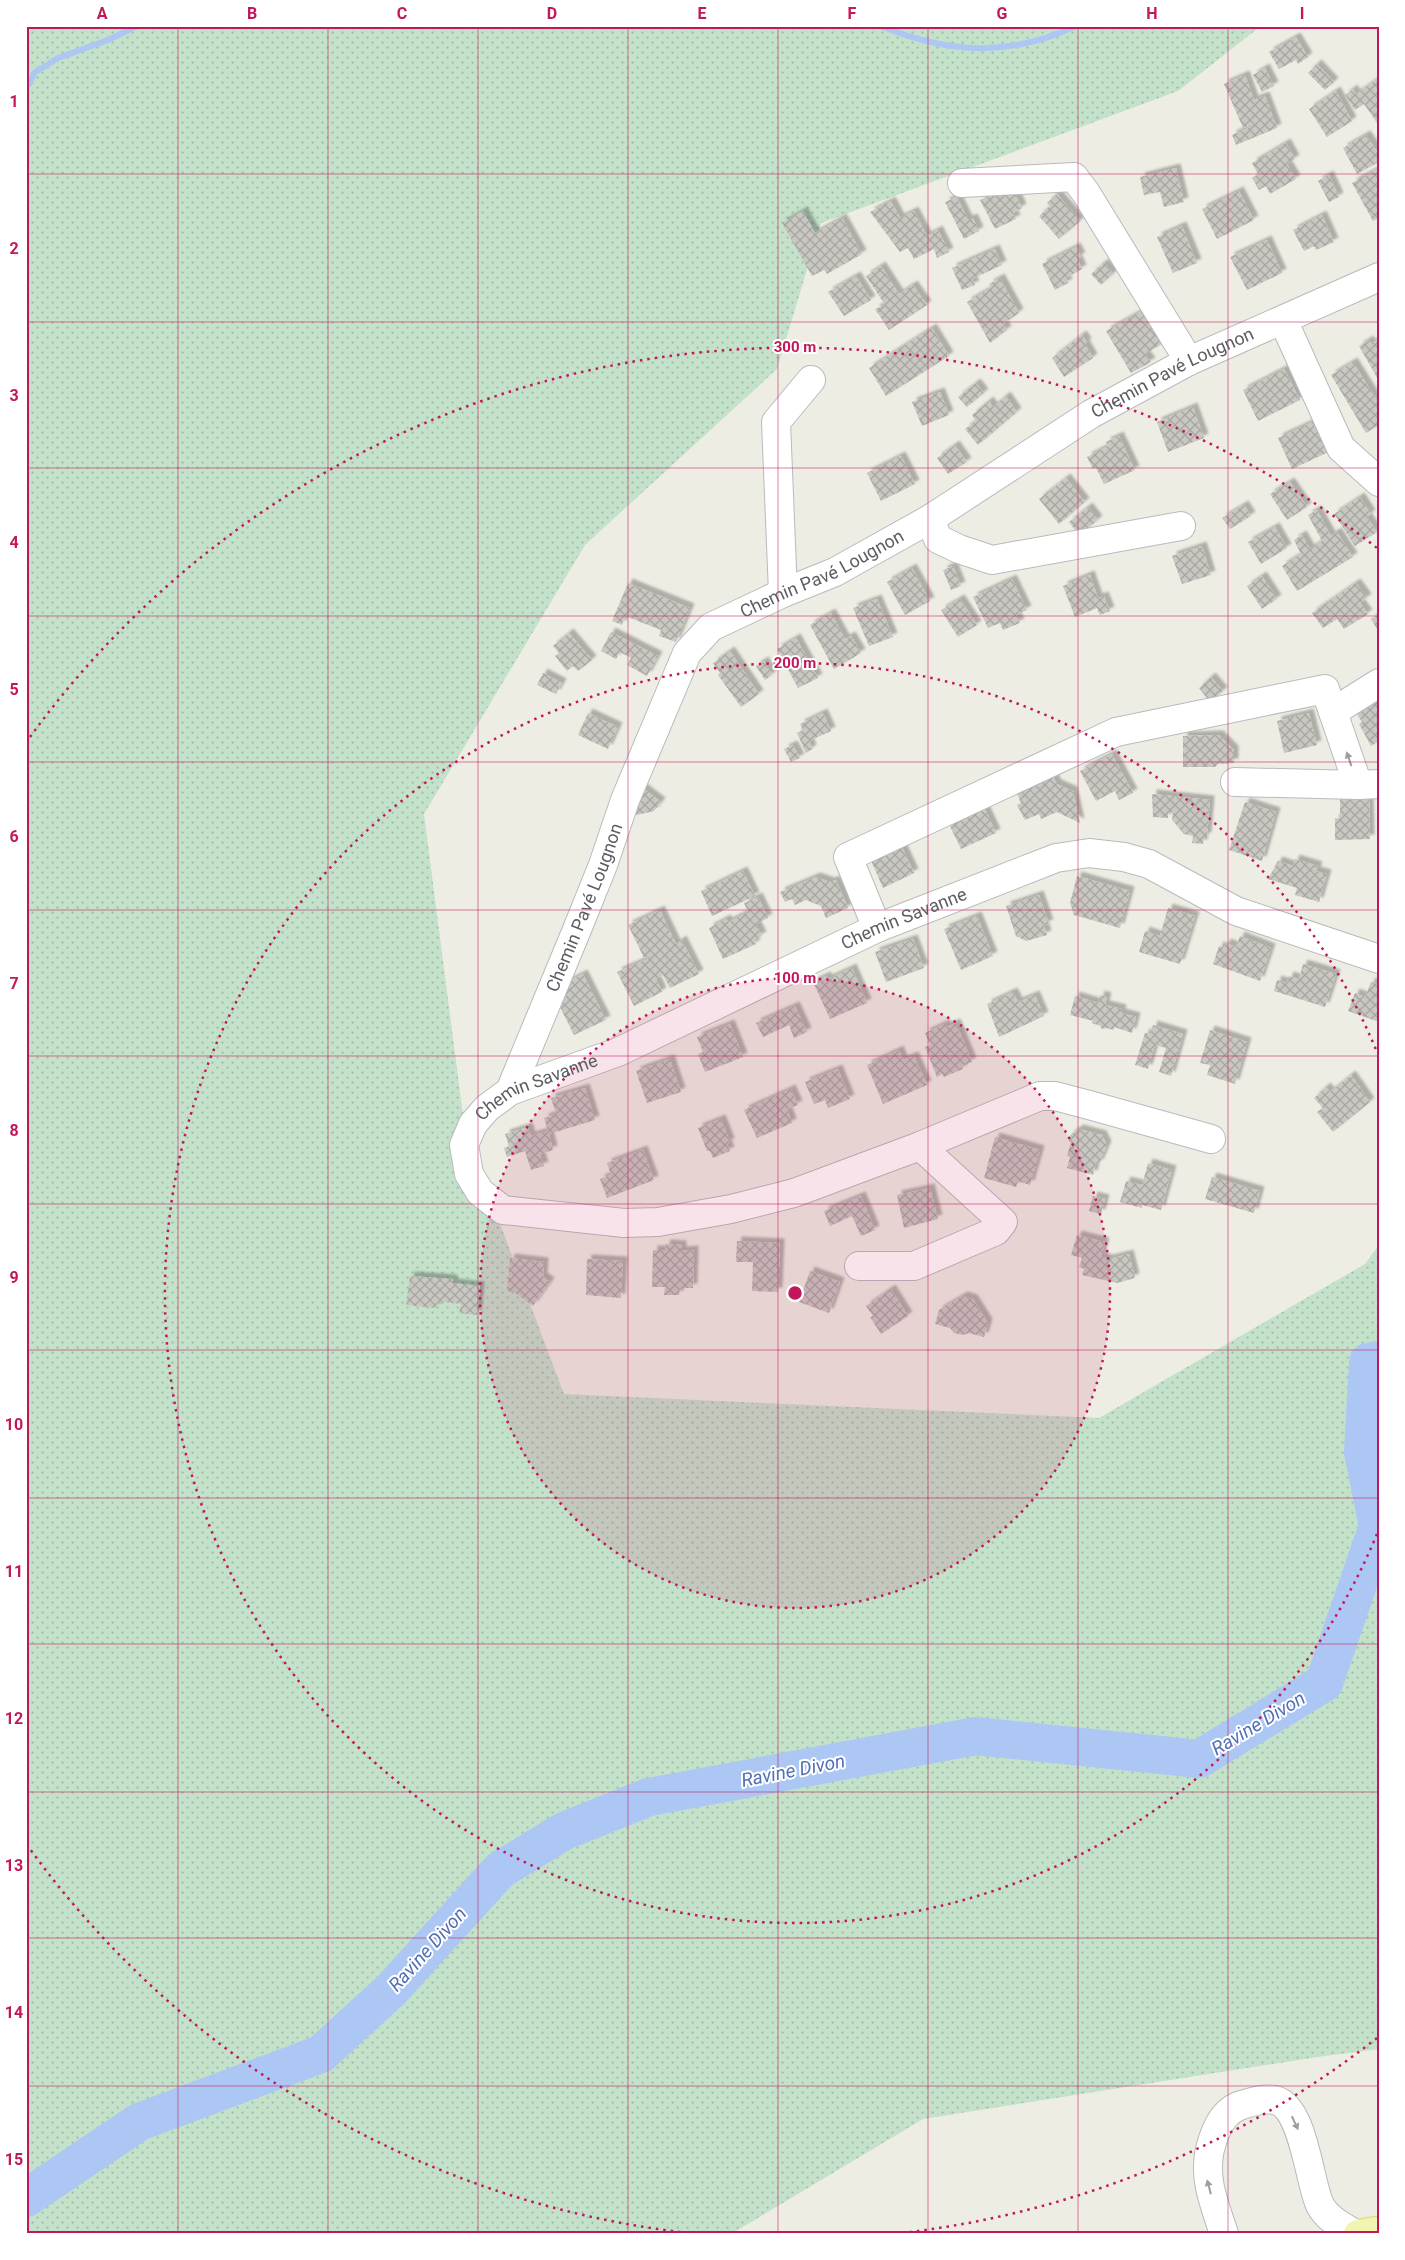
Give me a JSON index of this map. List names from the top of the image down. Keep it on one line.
{"streets":{"street":["Chemin Pavé Lougnon","Chemin Savanne"]},"crossings":[["Chemin Pavé Lougnon","Chemin Savanne"]],"water":["Ravine Divon"],"grid":{"columns":["A","B","C","D","E","F","G","H","I"],"rows":["1","2","3","4","5","6","7","8","9","10","11","12","13","14","15"]},"rings":["300 m","200 m","100 m"]}
